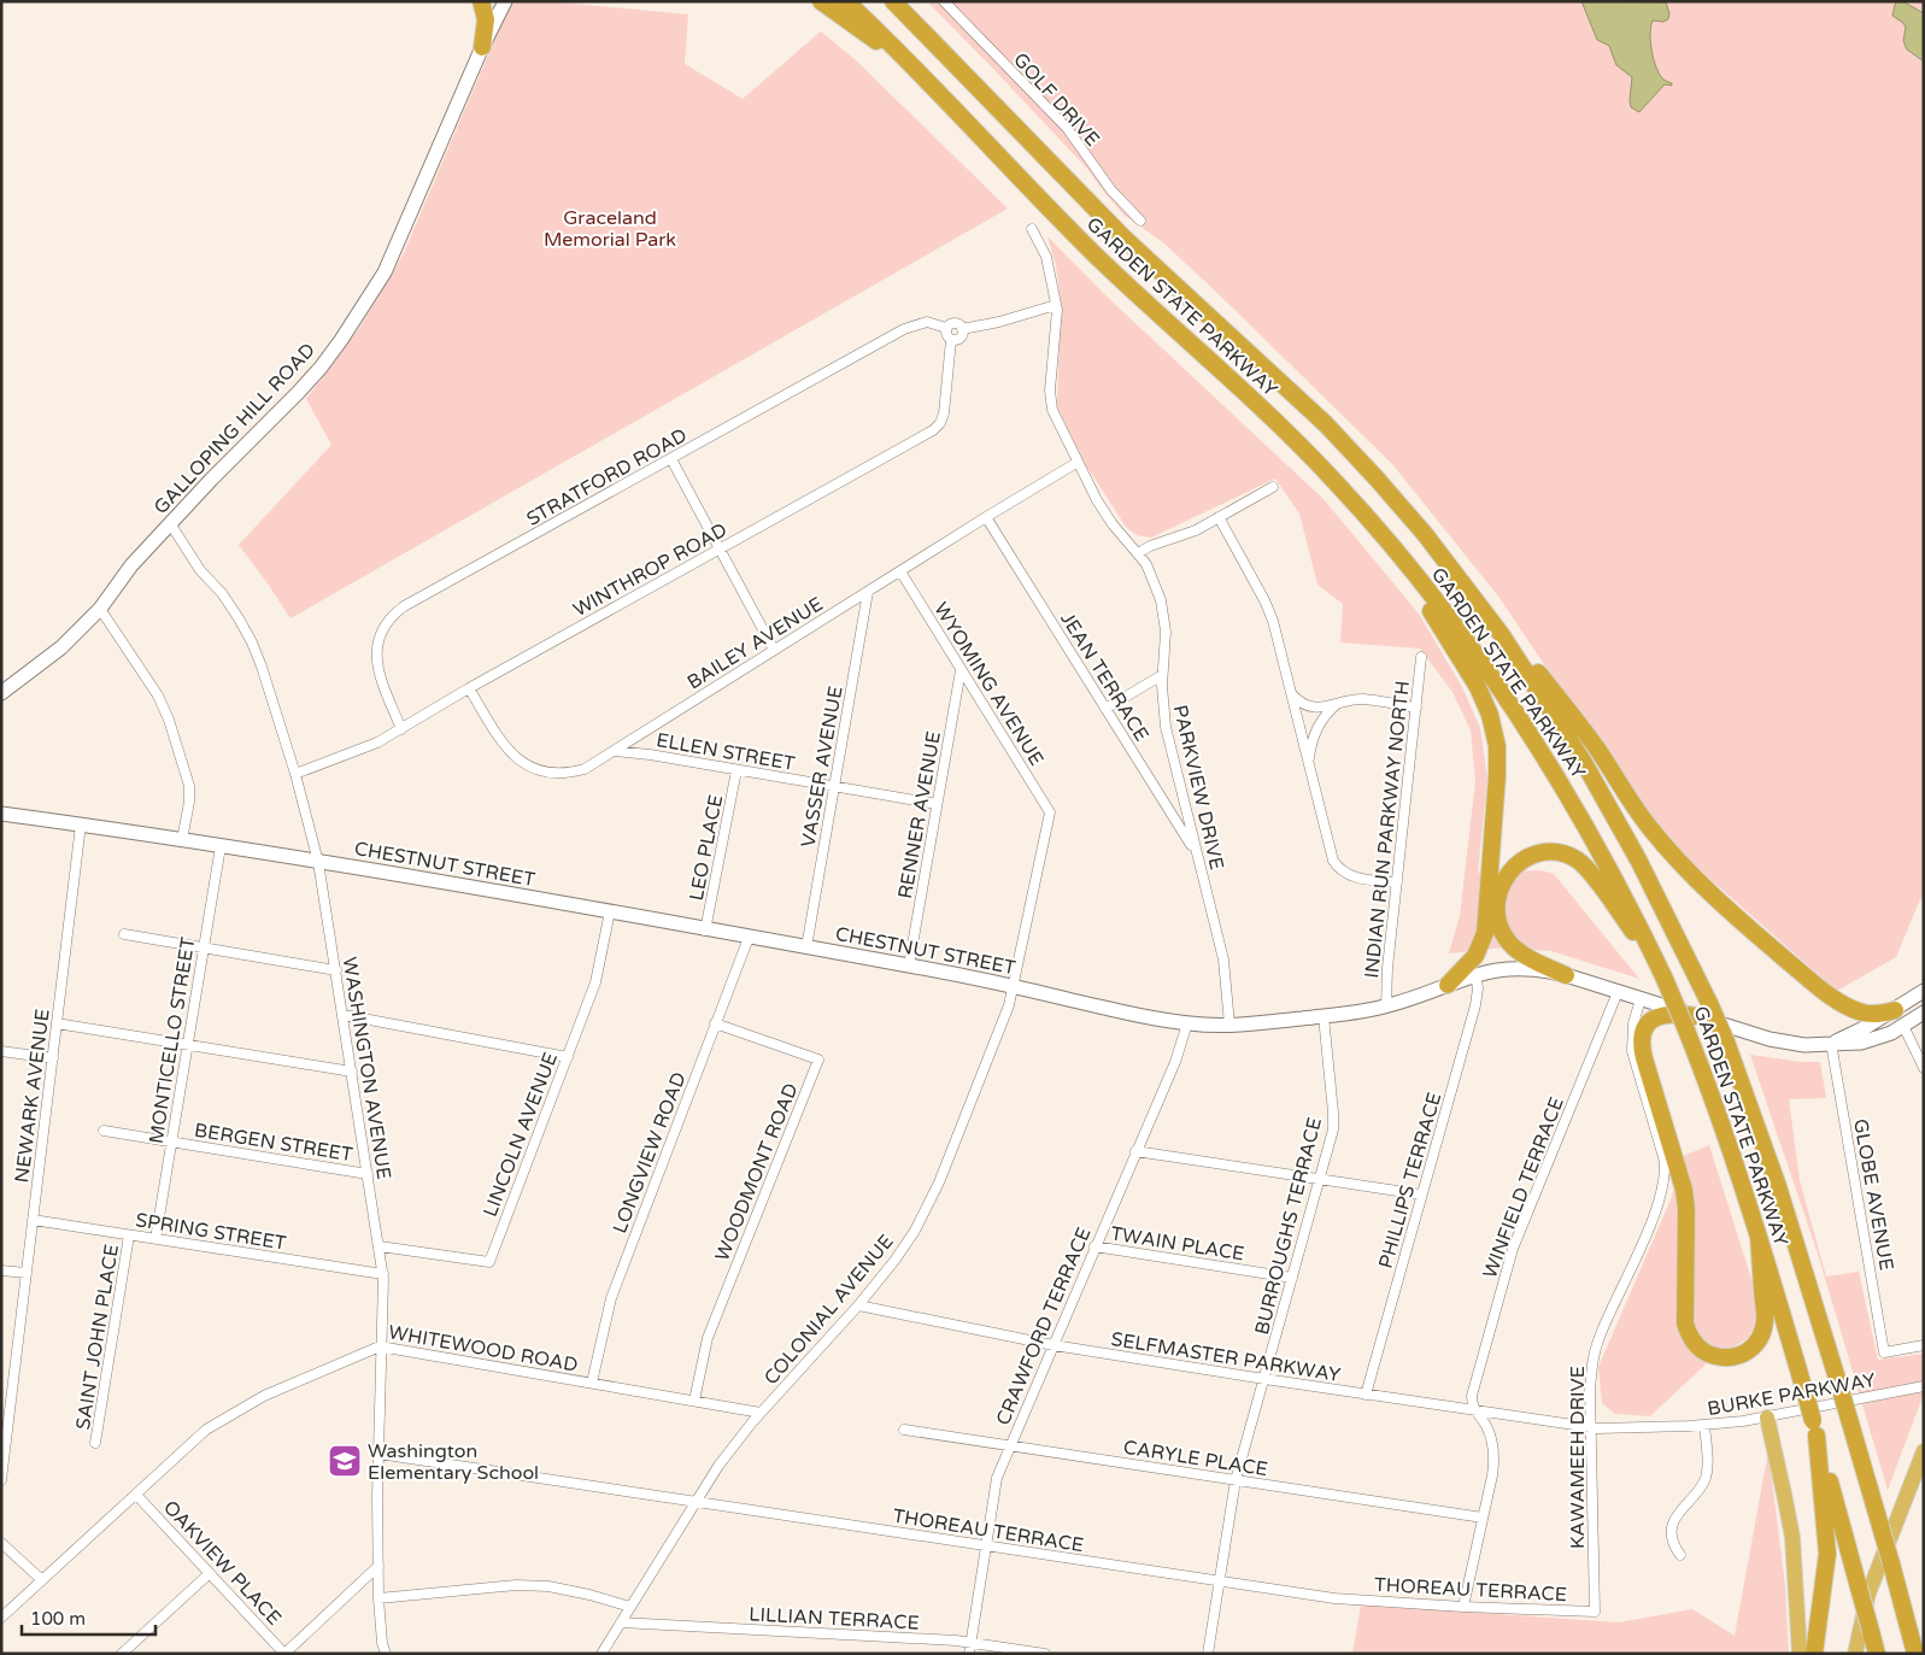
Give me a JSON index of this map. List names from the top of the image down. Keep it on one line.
{"streets":{"highway":["GARDEN STATE PARKWAY"],"main road":["GALLOPING HILL ROAD","CHESTNUT STREET"],"street":["GOLF DRIVE","STRATFORD ROAD","WINTHROP ROAD","BAILEY AVENUE","JEAN TERRACE","WYOMING AVENUE","ELLEN STREET","VASSER AVENUE","PARKVIEW DRIVE","RENNER AVENUE","INDIAN RUN PARKWAY NORTH","LEO PLACE","MONTICELLO STREET","WASHINGTON AVENUE","NEWARK AVENUE","LINCOLN AVENUE","BERGEN STREET","LONGVIEW ROAD","WOODMONT ROAD","PHILLIPS TERRACE","WINFIELD TERRACE","GLOBE AVENUE","BURROUGHS TERRACE","SPRING STREET","TWAIN PLACE","COLONIAL AVENUE","CRAWFORD TERRACE","SAINT JOHN PLACE","WHITEWOOD ROAD","SELFMASTER PARKWAY","BURKE PARKWAY","CARYLE PLACE","KAWAMEEH DRIVE","THOREAU TERRACE","OAKVIEW PLACE","LILLIAN TERRACE"]},"crossings":[["GARDEN STATE PARKWAY","CHESTNUT STREET"],["GALLOPING HILL ROAD","WASHINGTON AVENUE"],["STRATFORD ROAD","WINTHROP ROAD"],["WINTHROP ROAD","BAILEY AVENUE"],["WINTHROP ROAD","WASHINGTON AVENUE"],["BAILEY AVENUE","JEAN TERRACE"],["BAILEY AVENUE","WYOMING AVENUE"],["BAILEY AVENUE","ELLEN STREET"],["BAILEY AVENUE","VASSER AVENUE"],["BAILEY AVENUE","PARKVIEW DRIVE"],["JEAN TERRACE","PARKVIEW DRIVE"],["WYOMING AVENUE","RENNER AVENUE"],["WYOMING AVENUE","COLONIAL AVENUE"],["ELLEN STREET","VASSER AVENUE"],["ELLEN STREET","RENNER AVENUE"],["ELLEN STREET","LEO PLACE"],["VASSER AVENUE","CHESTNUT STREET"],["PARKVIEW DRIVE","CHESTNUT STREET"],["RENNER AVENUE","CHESTNUT STREET"],["INDIAN RUN PARKWAY NORTH","CHESTNUT STREET"],["LEO PLACE","CHESTNUT STREET"],["CHESTNUT STREET","MONTICELLO STREET"],["CHESTNUT STREET","WASHINGTON AVENUE"],["CHESTNUT STREET","NEWARK AVENUE"],["CHESTNUT STREET","LINCOLN AVENUE"],["CHESTNUT STREET","LONGVIEW ROAD"],["CHESTNUT STREET","PHILLIPS TERRACE"],["CHESTNUT STREET","WINFIELD TERRACE"],["CHESTNUT STREET","GLOBE AVENUE"],["CHESTNUT STREET","BURROUGHS TERRACE"],["CHESTNUT STREET","COLONIAL AVENUE"],["CHESTNUT STREET","CRAWFORD TERRACE"],["CHESTNUT STREET","KAWAMEEH DRIVE"],["MONTICELLO STREET","BERGEN STREET"],["MONTICELLO STREET","SPRING STREET"],["WASHINGTON AVENUE","LINCOLN AVENUE"],["WASHINGTON AVENUE","BERGEN STREET"],["WASHINGTON AVENUE","SPRING STREET"],["WASHINGTON AVENUE","WHITEWOOD ROAD"],["WASHINGTON AVENUE","THOREAU TERRACE"],["NEWARK AVENUE","SPRING STREET"],["LONGVIEW ROAD","WOODMONT ROAD"],["LONGVIEW ROAD","WHITEWOOD ROAD"],["WOODMONT ROAD","WHITEWOOD ROAD"],["PHILLIPS TERRACE","SELFMASTER PARKWAY"],["WINFIELD TERRACE","SELFMASTER PARKWAY"],["BURROUGHS TERRACE","TWAIN PLACE"],["BURROUGHS TERRACE","SELFMASTER PARKWAY"],["BURROUGHS TERRACE","CARYLE PLACE"],["BURROUGHS TERRACE","THOREAU TERRACE"],["SPRING STREET","SAINT JOHN PLACE"],["TWAIN PLACE","CRAWFORD TERRACE"],["COLONIAL AVENUE","WHITEWOOD ROAD"],["COLONIAL AVENUE","SELFMASTER PARKWAY"],["COLONIAL AVENUE","THOREAU TERRACE"],["COLONIAL AVENUE","LILLIAN TERRACE"],["CRAWFORD TERRACE","SELFMASTER PARKWAY"],["CRAWFORD TERRACE","CARYLE PLACE"],["CRAWFORD TERRACE","THOREAU TERRACE"],["CRAWFORD TERRACE","LILLIAN TERRACE"],["WHITEWOOD ROAD","OAKVIEW PLACE"],["SELFMASTER PARKWAY","BURKE PARKWAY"],["SELFMASTER PARKWAY","KAWAMEEH DRIVE"],["BURKE PARKWAY","KAWAMEEH DRIVE"],["KAWAMEEH DRIVE","THOREAU TERRACE"]],"parks":["Graceland Memorial Park"],"places":{"school or university":["Washington Elementary School"]},"scale_bar":"100 m"}
